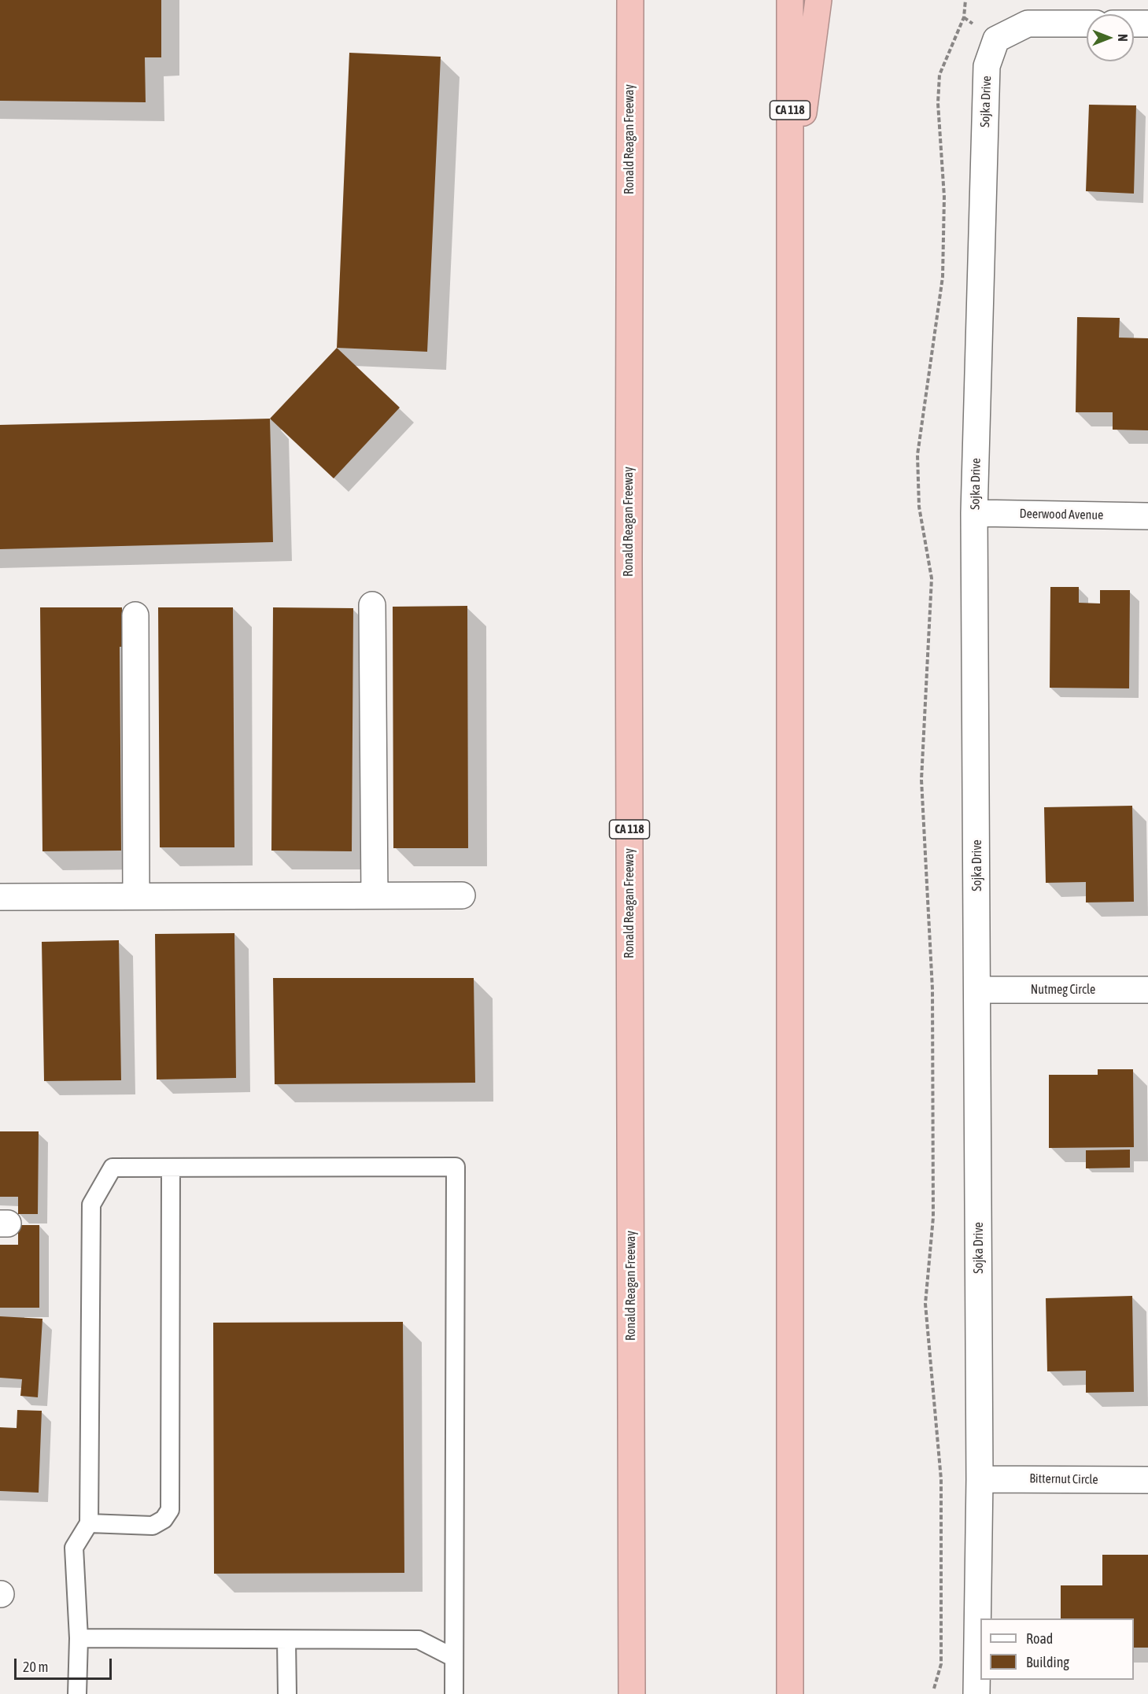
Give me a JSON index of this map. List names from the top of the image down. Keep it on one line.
{"streets":{"highway":["CA 118","Ronald Reagan Freeway"],"street":["Sojka Drive","Deerwood Avenue","Nutmeg Circle","Bitternut Circle"]},"crossings":[["Sojka Drive","Deerwood Avenue"],["Sojka Drive","Nutmeg Circle"],["Sojka Drive","Bitternut Circle"]],"legend":["Road","Building"],"scale_bar":"20 m","north":"right"}
